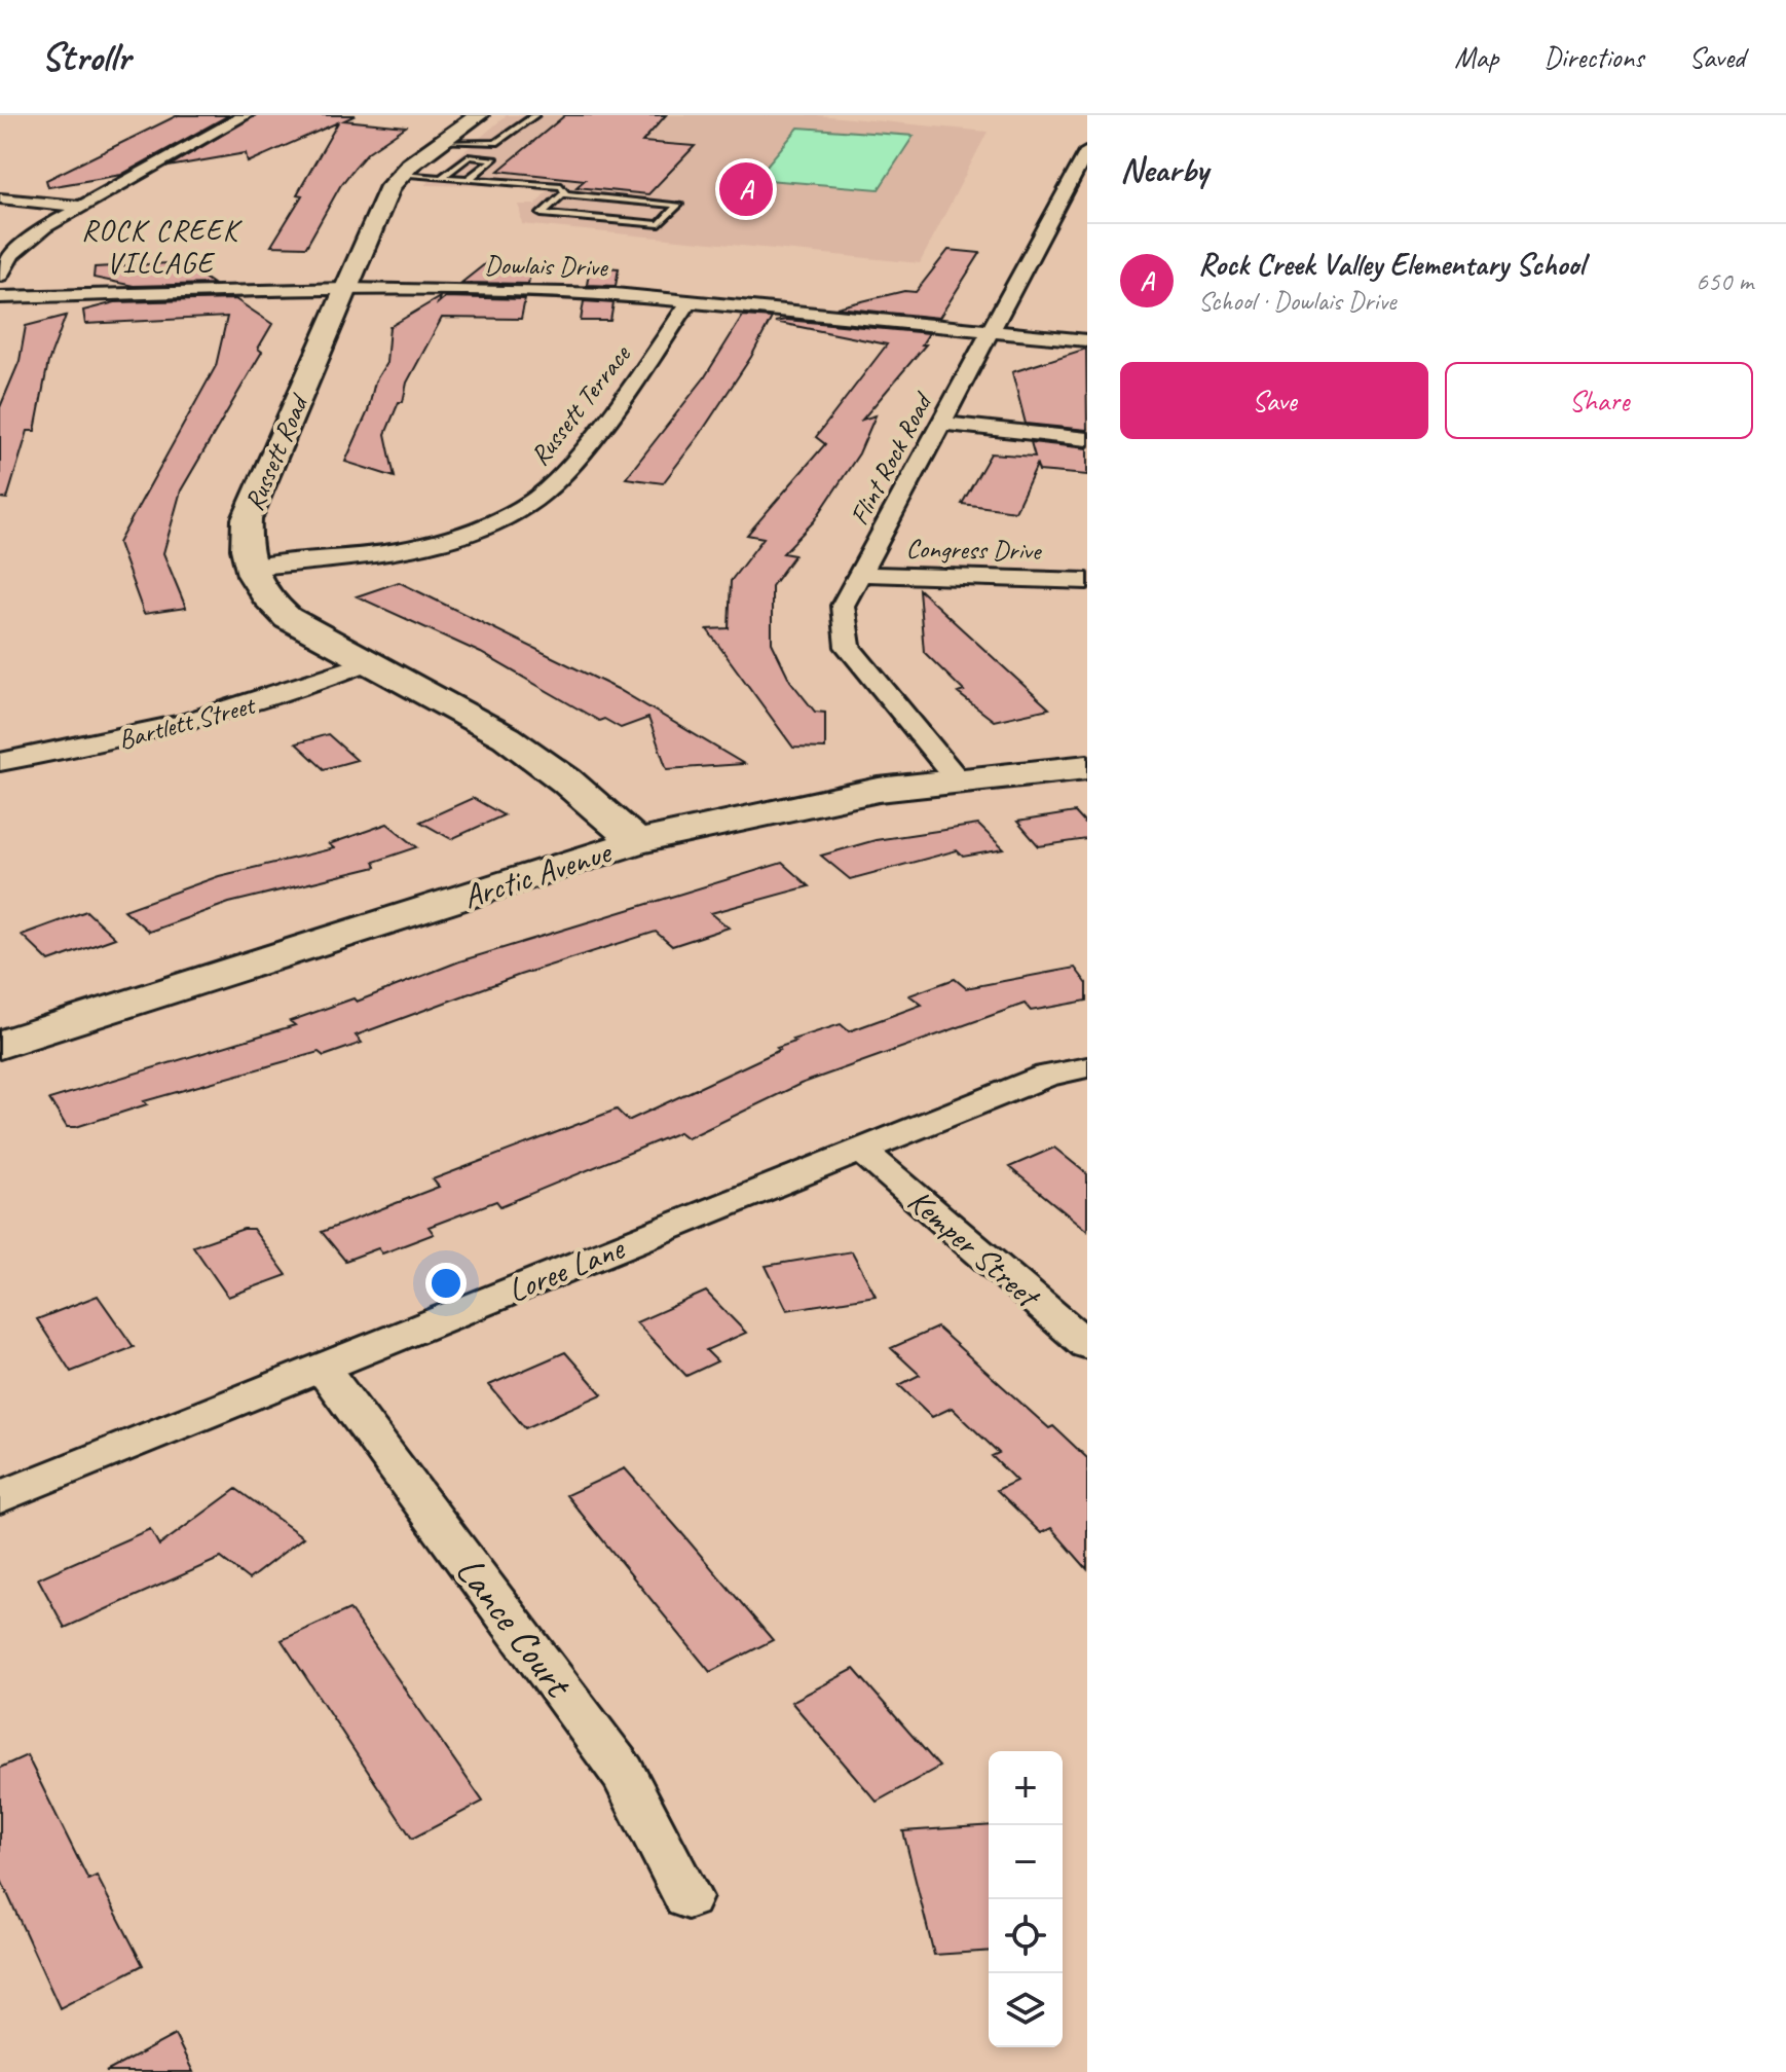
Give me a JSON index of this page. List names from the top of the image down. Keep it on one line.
{"streets":{"street":["Dowlais Drive","Russett Terrace","Russett Road","Flint Rock Road","Congress Drive","Bartlett Street","Arctic Avenue","Kemper Street","Loree Lane","Lance Court"]},"crossings":[["Dowlais Drive","Russett Terrace"],["Dowlais Drive","Russett Road"],["Dowlais Drive","Flint Rock Road"],["Russett Terrace","Russett Road"],["Russett Road","Bartlett Street"],["Russett Road","Arctic Avenue"],["Flint Rock Road","Congress Drive"],["Flint Rock Road","Arctic Avenue"],["Kemper Street","Loree Lane"],["Loree Lane","Lance Court"]],"districts":["ROCK CREEK VILLAGE"],"page":{"header":"Strollr","nav":["Map","Directions","Saved"],"heading":"Nearby","pins":"A","list":[{"mark":"A","name":"Rock Creek Valley Elementary School","note":"School · Dowlais Drive","value":"650 m"}],"buttons":["Save","Share"],"map_buttons":["+","−"]}}
